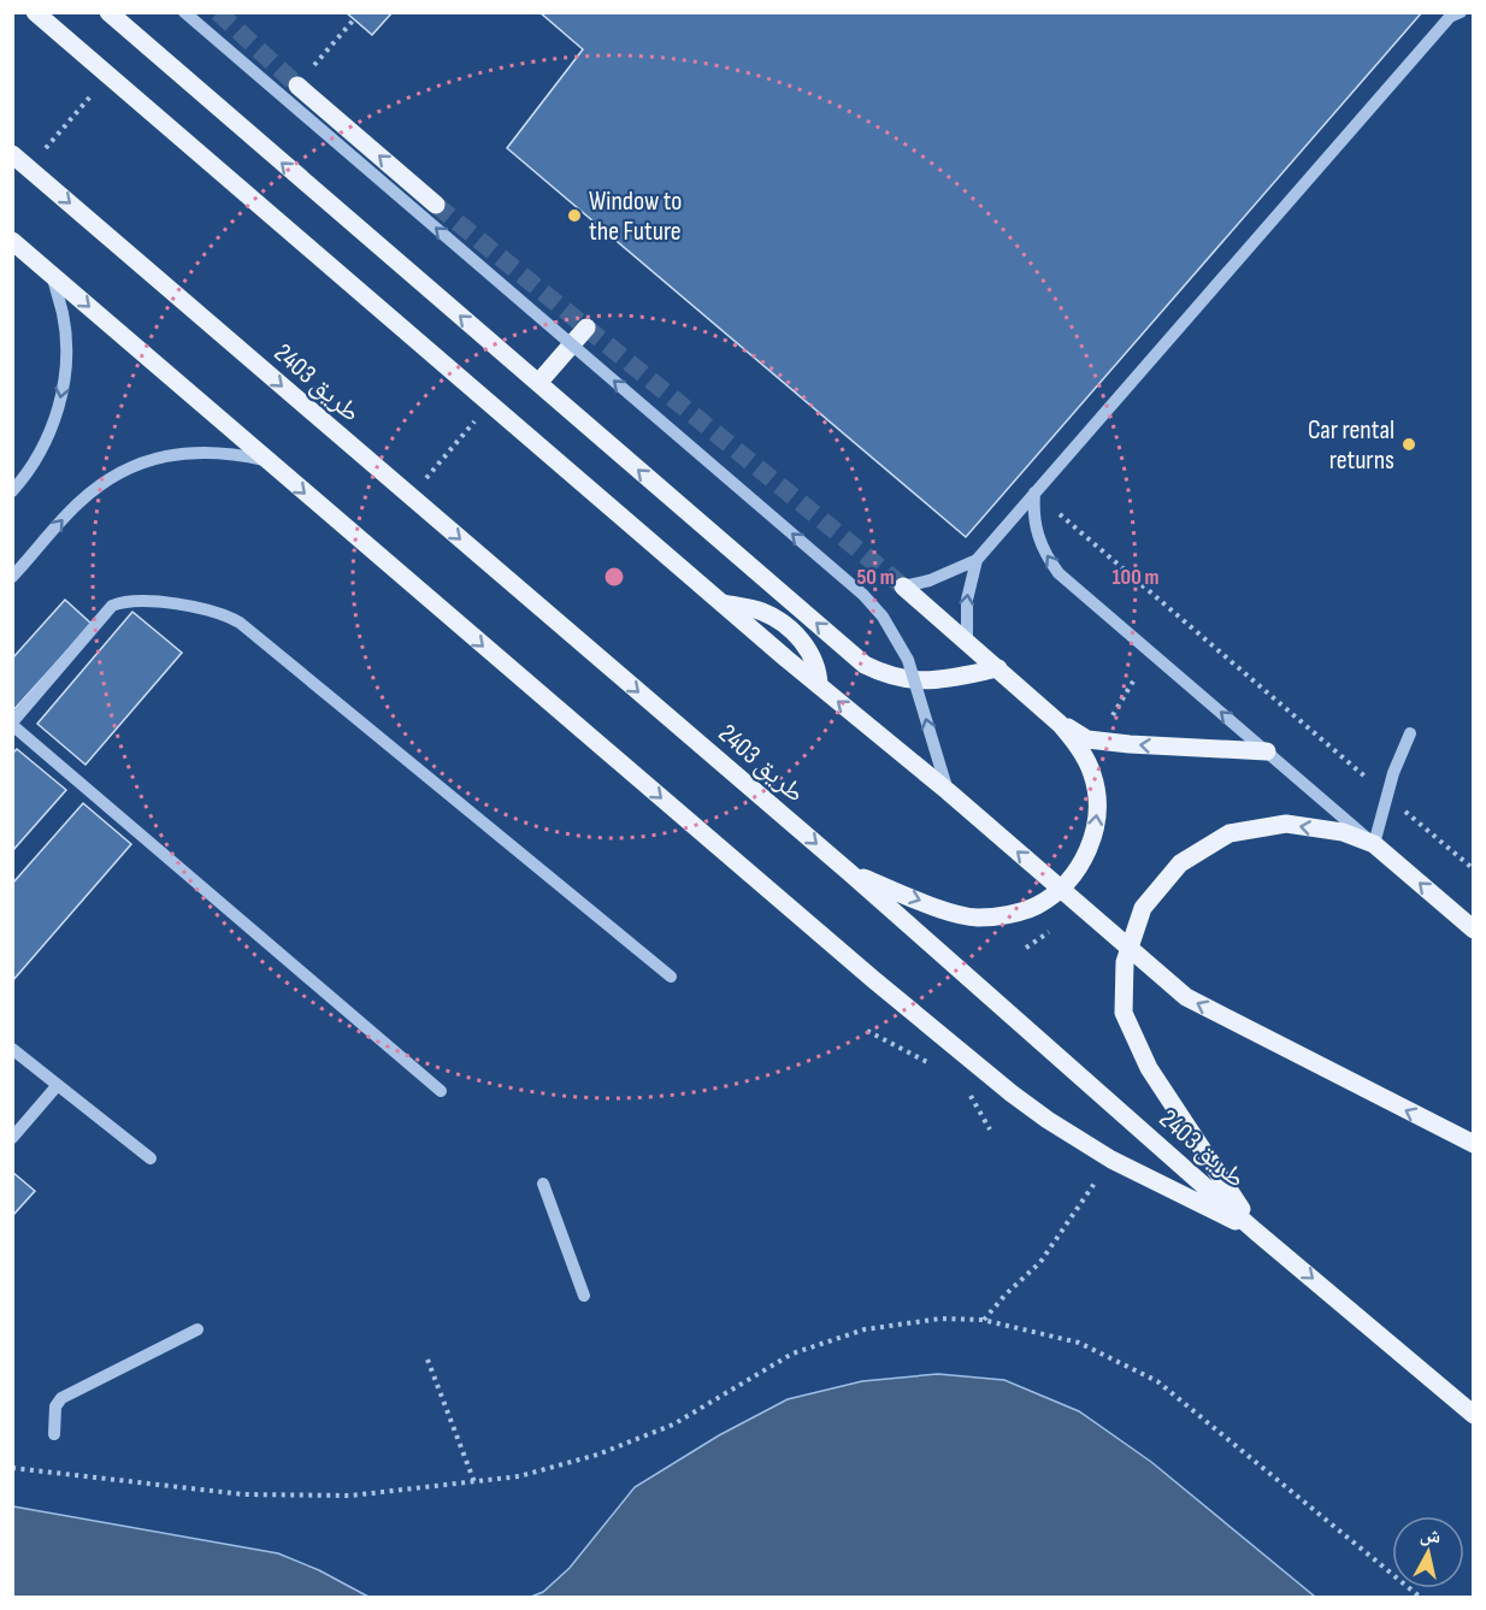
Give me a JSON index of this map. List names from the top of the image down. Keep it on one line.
{"streets":{"main road":["طريق 2403"]},"places":["Window to the Future","Car rental returns"],"north":"top","rings":["50 m","100 m"]}
